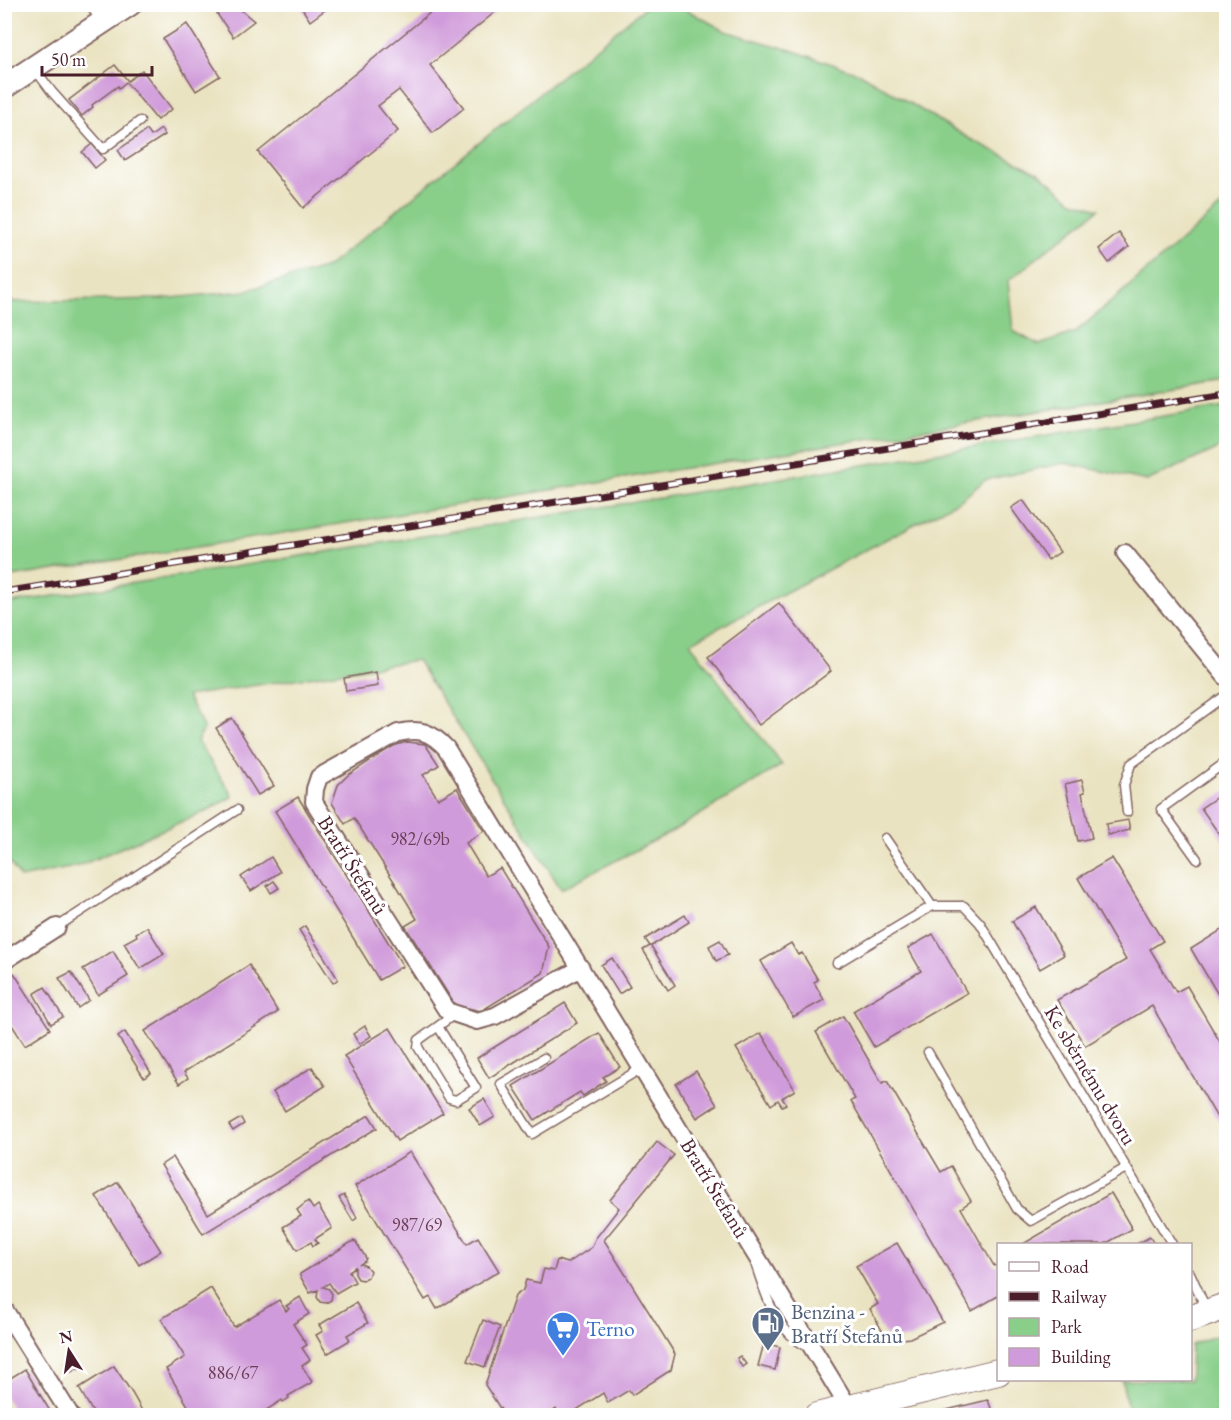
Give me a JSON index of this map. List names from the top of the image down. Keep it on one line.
{"streets":{"street":["Bratří Štefanů"],"lane":["Ke sběrnému dvoru"]},"places":{"fuel station":["Benzina - Bratří Štefanů"],"supermarket":["Terno"]},"house_numbers":["982/69b","987/69","886/67"],"legend":["Road","Railway","Park","Building"],"scale_bar":"50 m","north":"top"}
